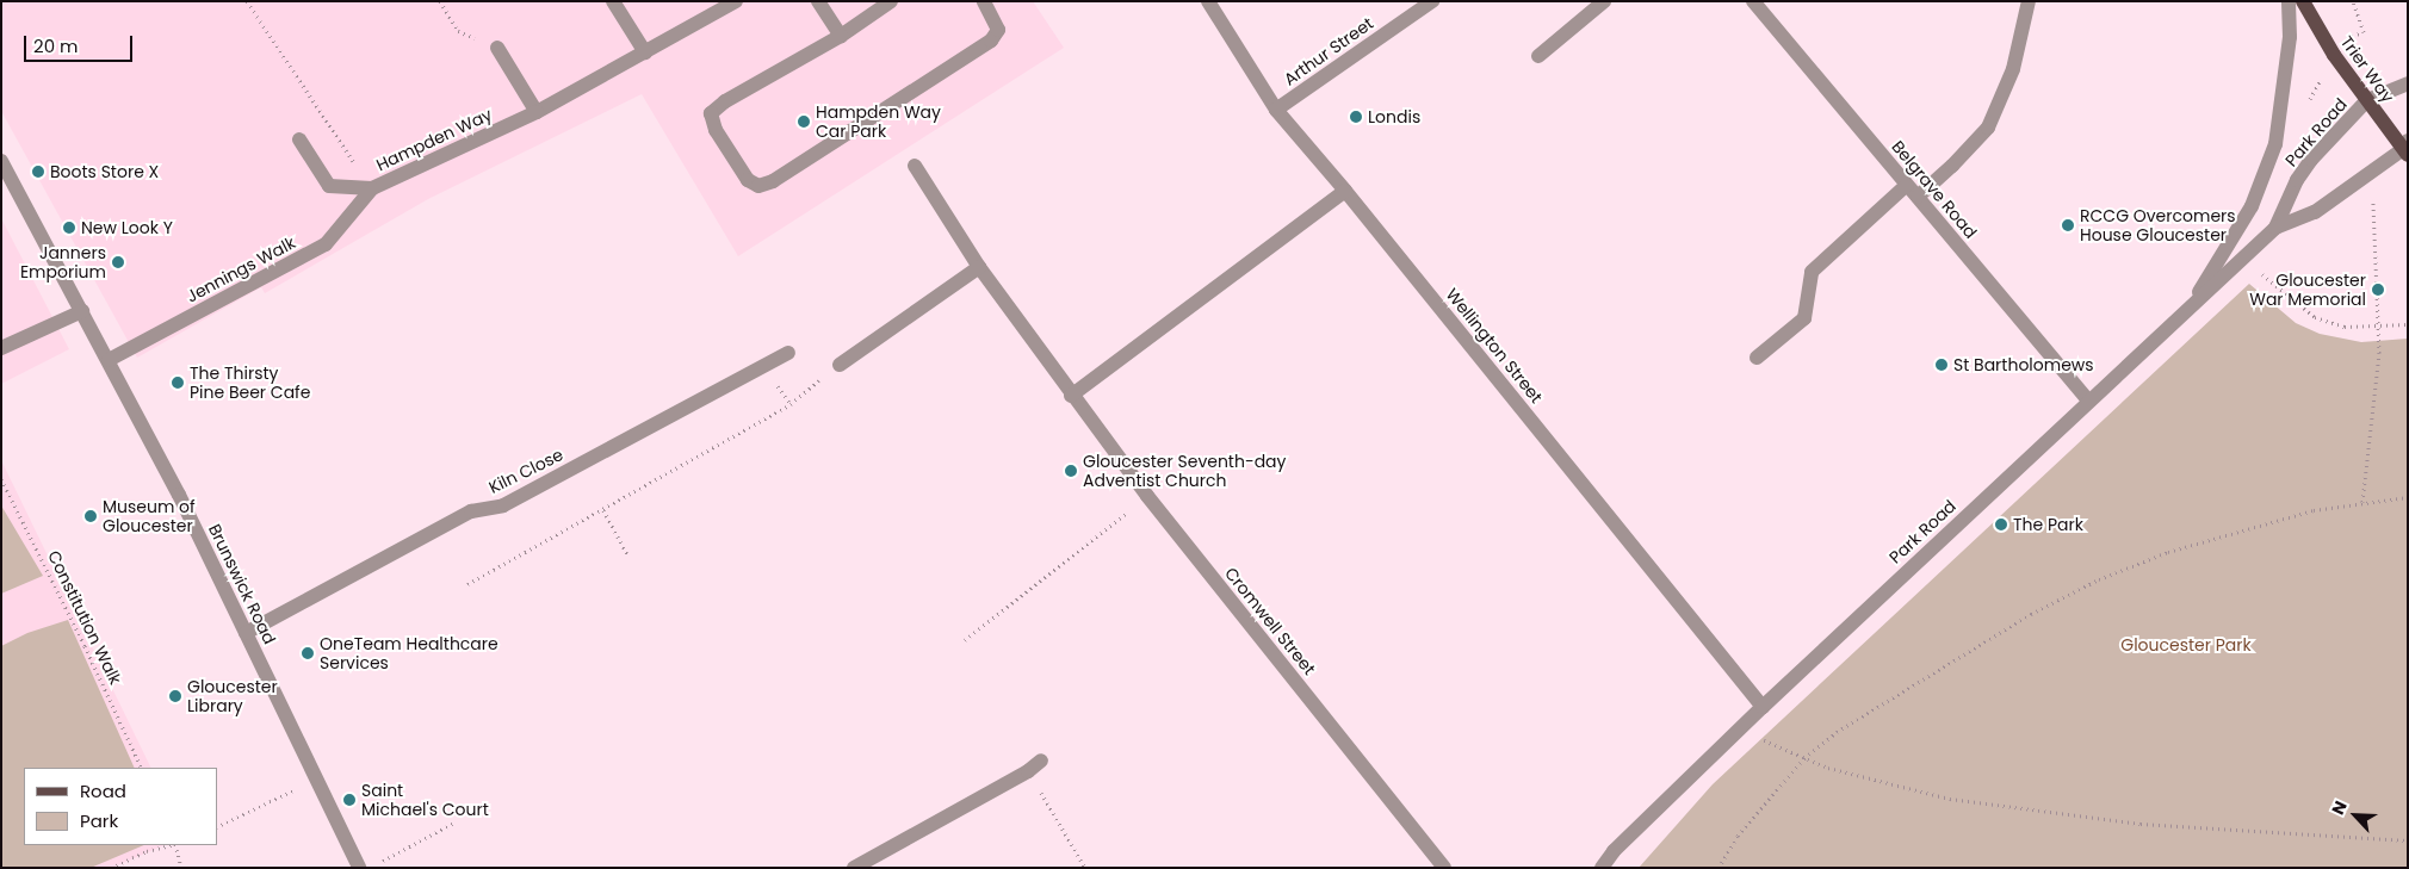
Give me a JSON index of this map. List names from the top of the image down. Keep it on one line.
{"streets":{"main road":["Trier Way"],"street":["Arthur Street","Park Road","Hampden Way","Belgrave Road","Jennings Walk","Wellington Street","Kiln Close","Brunswick Road","Cromwell Street"],"path":["Constitution Walk"]},"crossings":[["Arthur Street","Wellington Street"],["Trier Way","Park Road"],["Park Road","Belgrave Road"],["Park Road","Wellington Street"],["Hampden Way","Jennings Walk"],["Jennings Walk","Brunswick Road"],["Kiln Close","Brunswick Road"]],"parks":["Gloucester Park"],"places":["Londis","Hampden Way Car Park","Boots Store X","RCCG Overcomers House Gloucester","New Look Y","Janners Emporium","Gloucester War Memorial","St Bartholomews","The Thirsty Pine Beer Cafe","Gloucester Seventh-day Adventist Church","Museum of Gloucester","The Park","OneTeam Healthcare Services","Gloucester Library","Saint Michael's Court"],"legend":["Road","Park"],"scale_bar":"20 m","north":"top left"}
